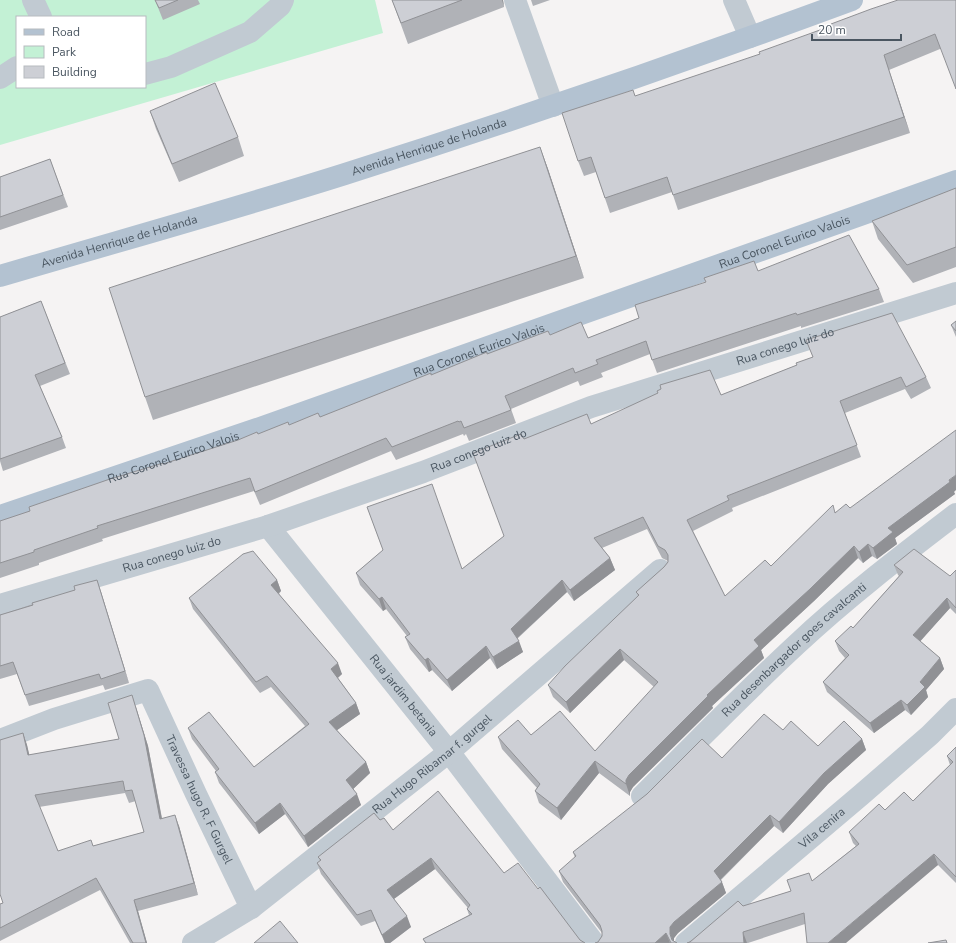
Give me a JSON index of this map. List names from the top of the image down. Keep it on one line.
{"streets":{"main road":["Avenida Henrique de Holanda","Rua Coronel Eurico Valois"],"street":["Rua conego luiz do","Rua desenbargador goes cavalcanti","Rua jardim betania","Rua Hugo Ribamar f. gurgel","Travessa hugo R. F Gurgel","Vila cenira"]},"crossings":[["Rua conego luiz do","Rua jardim betania"],["Rua jardim betania","Rua Hugo Ribamar f. gurgel"],["Rua Hugo Ribamar f. gurgel","Travessa hugo R. F Gurgel"]],"legend":["Road","Park","Building"],"scale_bar":"20 m"}
